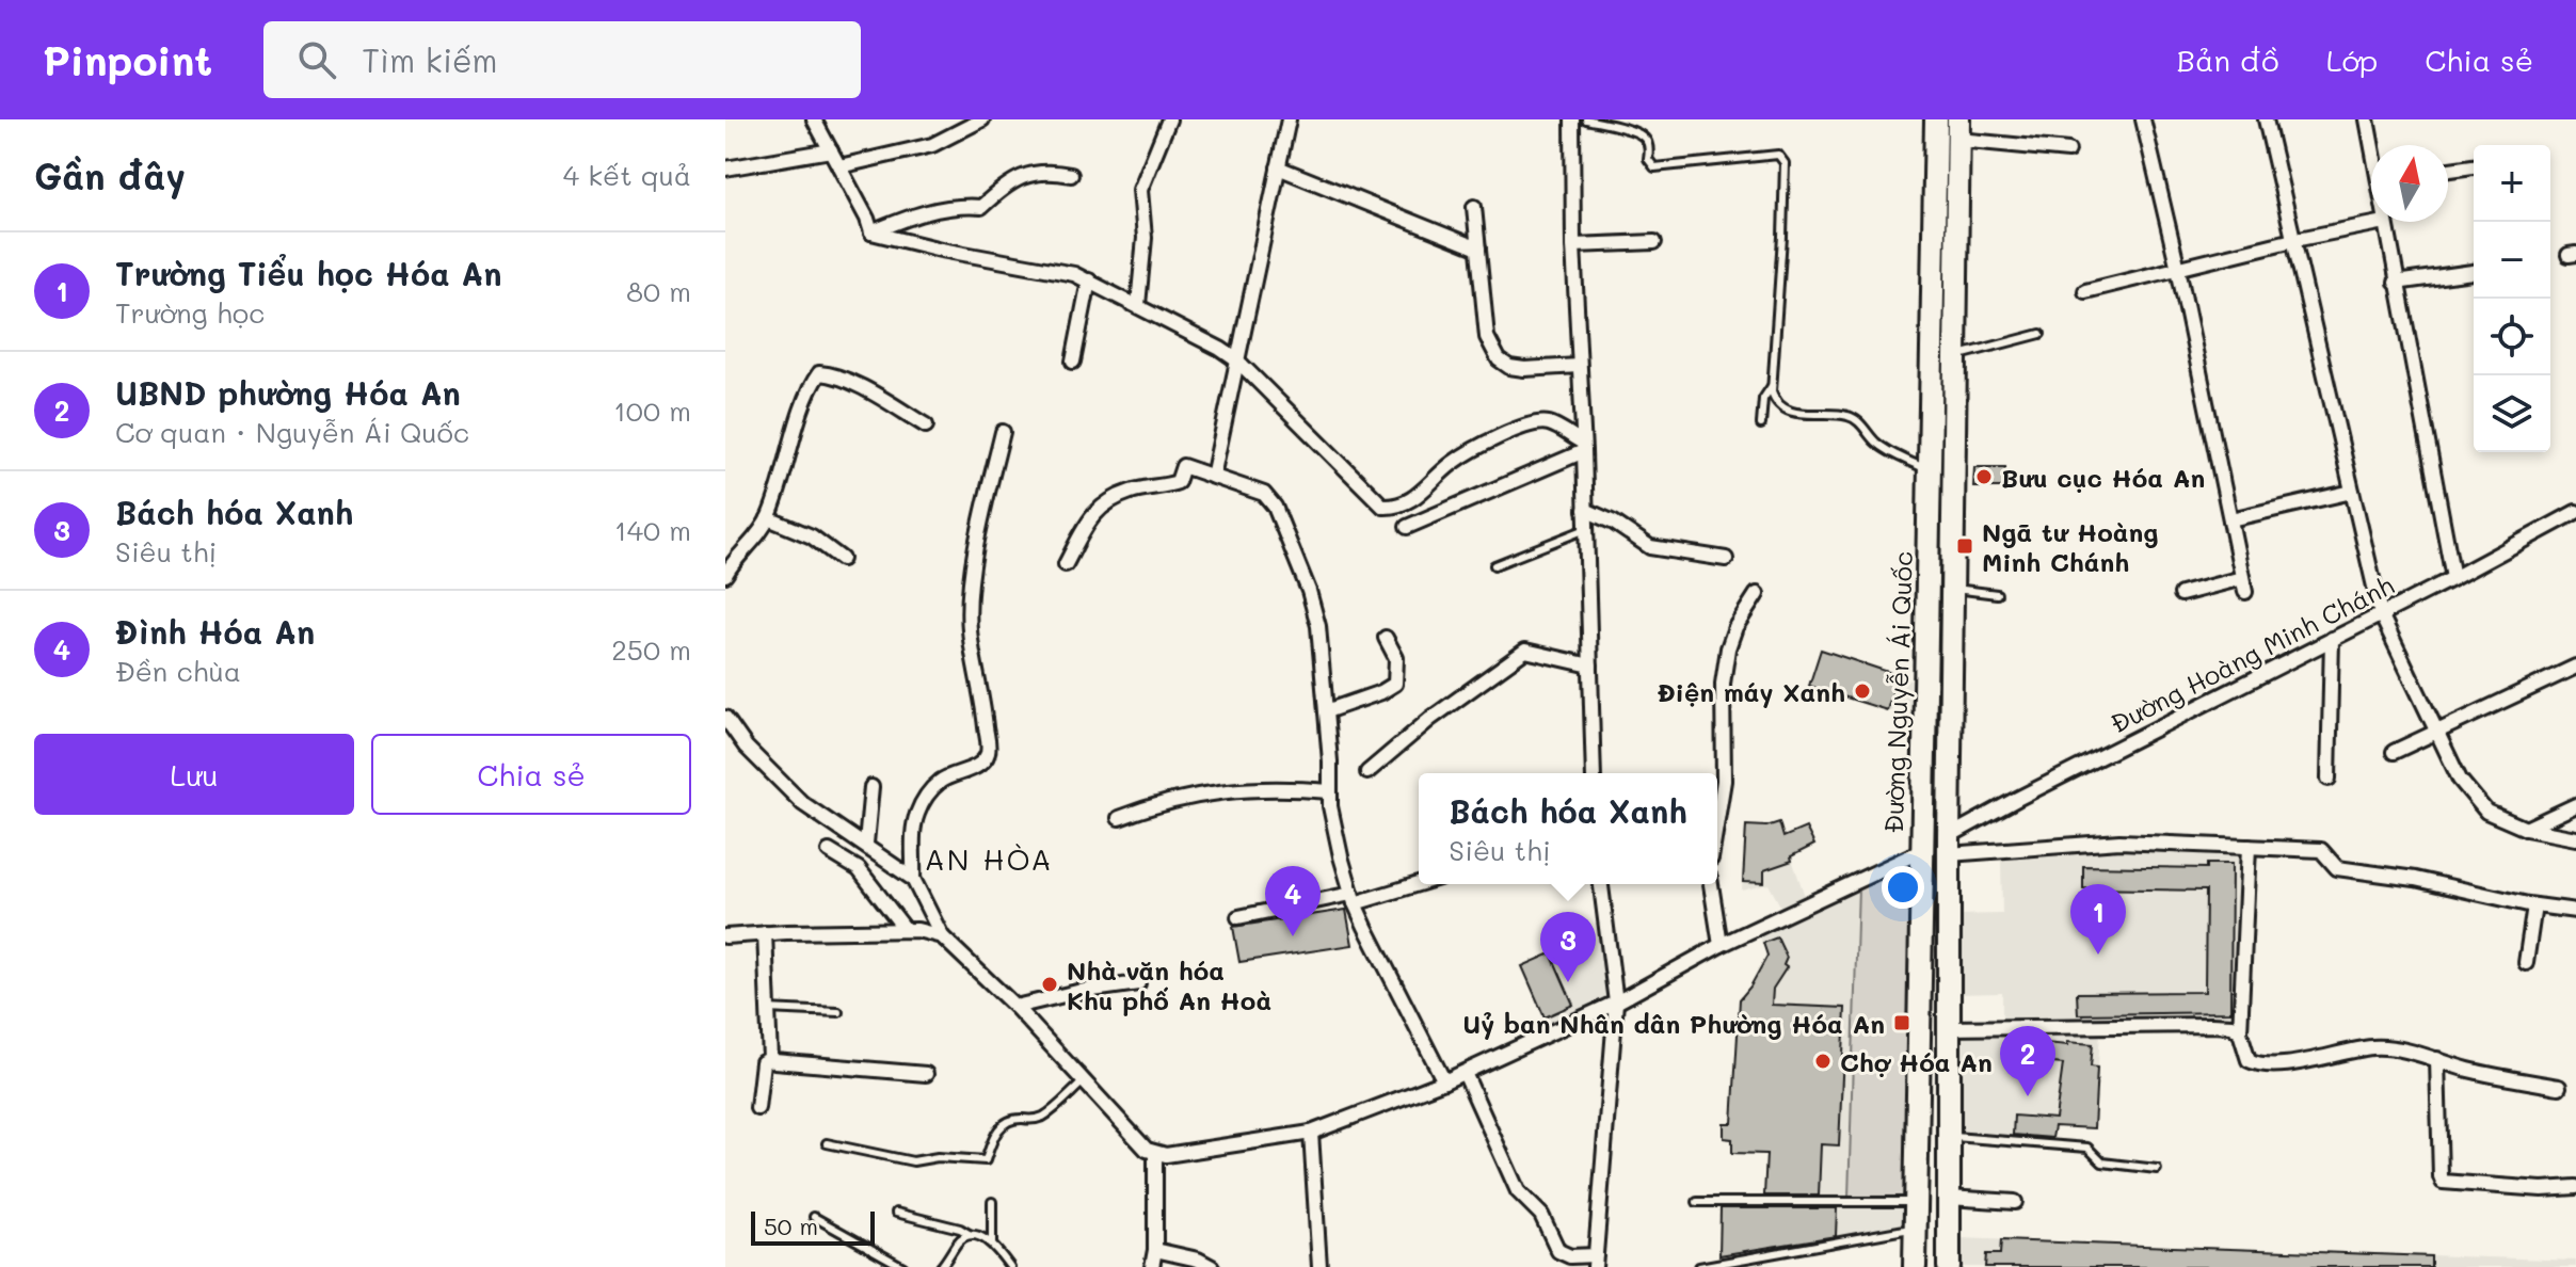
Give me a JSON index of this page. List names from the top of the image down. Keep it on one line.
{"streets":{"main road":["Đường Nguyễn Ái Quốc"],"street":["Đường Hoàng Minh Chánh"]},"crossings":[["Đường Hoàng Minh Chánh","Đường Nguyễn Ái Quốc"]],"districts":["AN HÒA"],"places":{"other":["Bưu cục Hóa An","Điện máy Xanh","Nhà văn hóa Khu phố An Hoà","Chợ Hóa An"],"transit":["Ngã tư Hoàng Minh Chánh","Uỷ ban Nhân dân Phường Hóa An"]},"scale_bar":"50 m","north":"top","page":{"header":"Pinpoint","search":"Tìm kiếm","nav":["Bản đồ","Lớp","Chia sẻ"],"heading":["Gần đây","4 kết quả"],"map_buttons":["+","−"],"list":[{"mark":"1","name":"Trường Tiểu học Hóa An","note":"Trường học","value":"80 m"},{"mark":"2","name":"UBND phường Hóa An","note":"Cơ quan · Nguyễn Ái Quốc","value":"100 m"},{"mark":"3","name":"Bách hóa Xanh","note":"Siêu thị","value":"140 m"},{"mark":"4","name":"Đình Hóa An","note":"Đền chùa","value":"250 m"}],"buttons":["Lưu","Chia sẻ"],"popup":["Bách hóa Xanh","Siêu thị"],"pins":["4","1","3","2"],"scale":"50 m"}}
